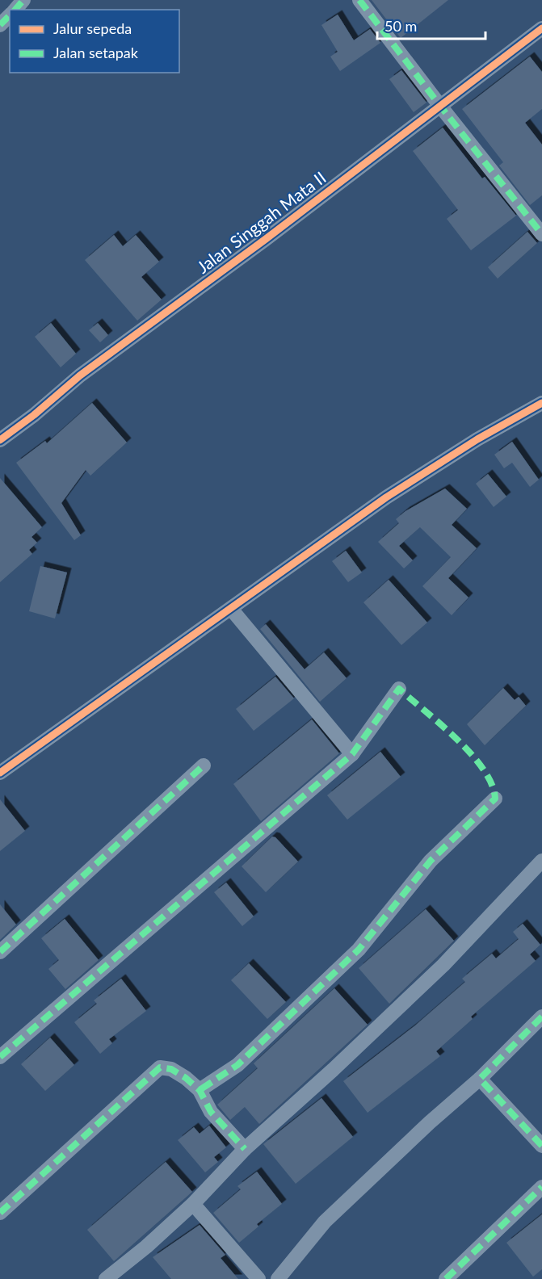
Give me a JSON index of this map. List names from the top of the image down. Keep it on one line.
{"streets":{"street":["Jalan Singgah Mata II"]},"legend":["Jalur sepeda","Jalan setapak"],"scale_bar":"50 m"}
